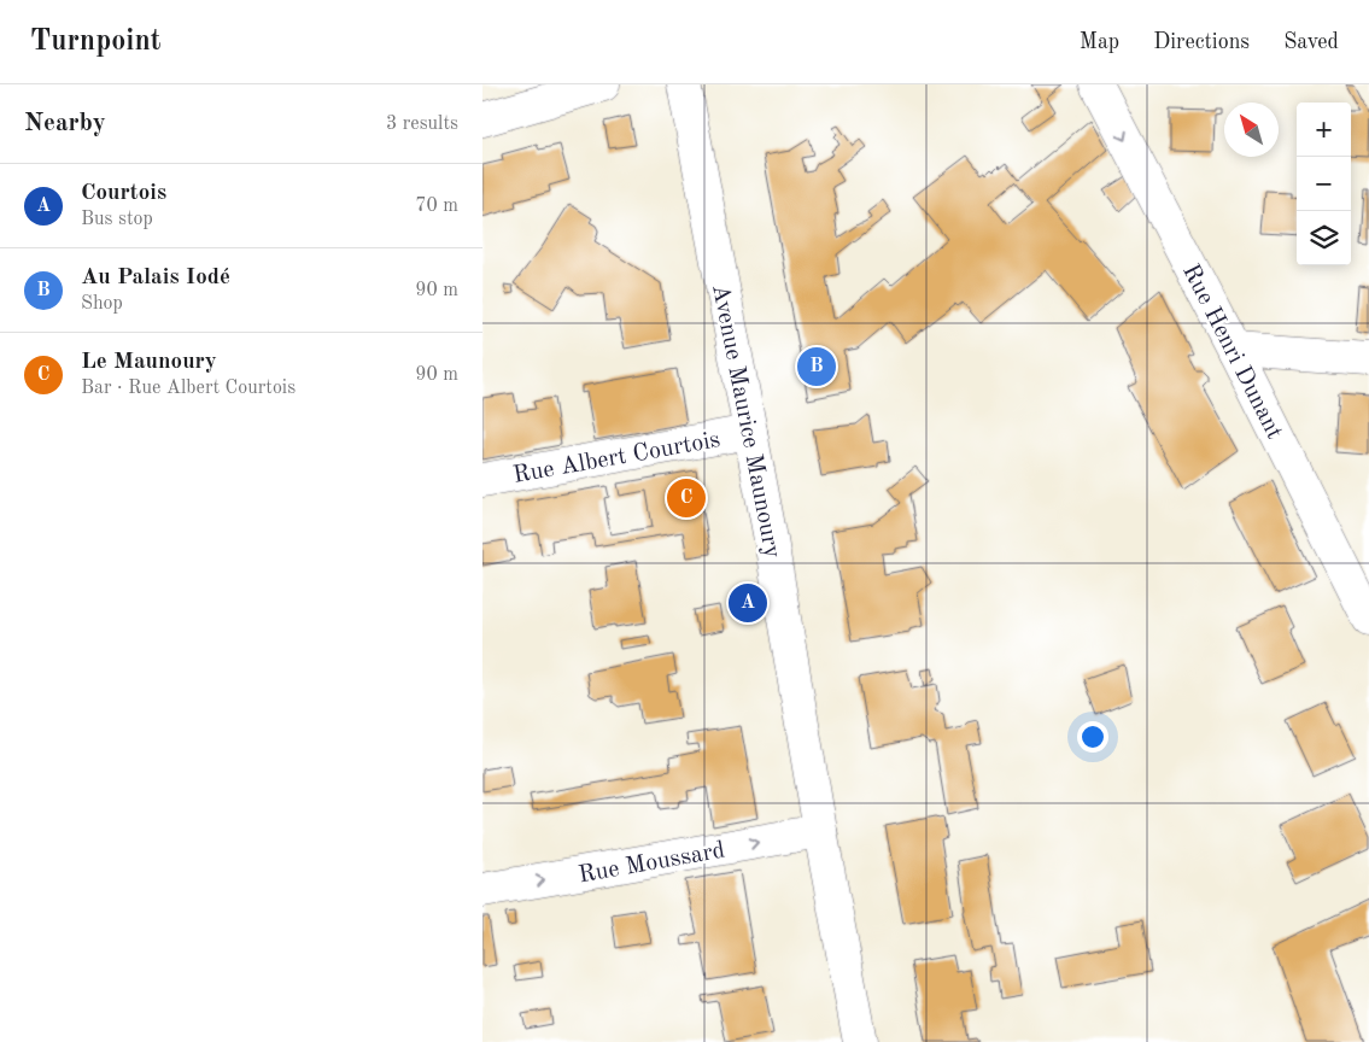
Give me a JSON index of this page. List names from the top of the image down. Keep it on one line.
{"streets":{"street":["Rue Henri Dunant","Avenue Maurice Maunoury","Rue Albert Courtois","Rue Moussard"]},"crossings":[["Avenue Maurice Maunoury","Rue Albert Courtois"],["Avenue Maurice Maunoury","Rue Moussard"]],"one_way":["Rue Henri Dunant","Rue Moussard"],"north":"top left","page":{"header":"Turnpoint","nav":["Map","Directions","Saved"],"heading":["Nearby","3 results"],"map_buttons":["+","−"],"list":[{"mark":"A","name":"Courtois","note":"Bus stop","value":"70 m"},{"mark":"B","name":"Au Palais Iodé","note":"Shop","value":"90 m"},{"mark":"C","name":"Le Maunoury","note":"Bar · Rue Albert Courtois","value":"90 m"}],"pins":["B","C","A"]}}
